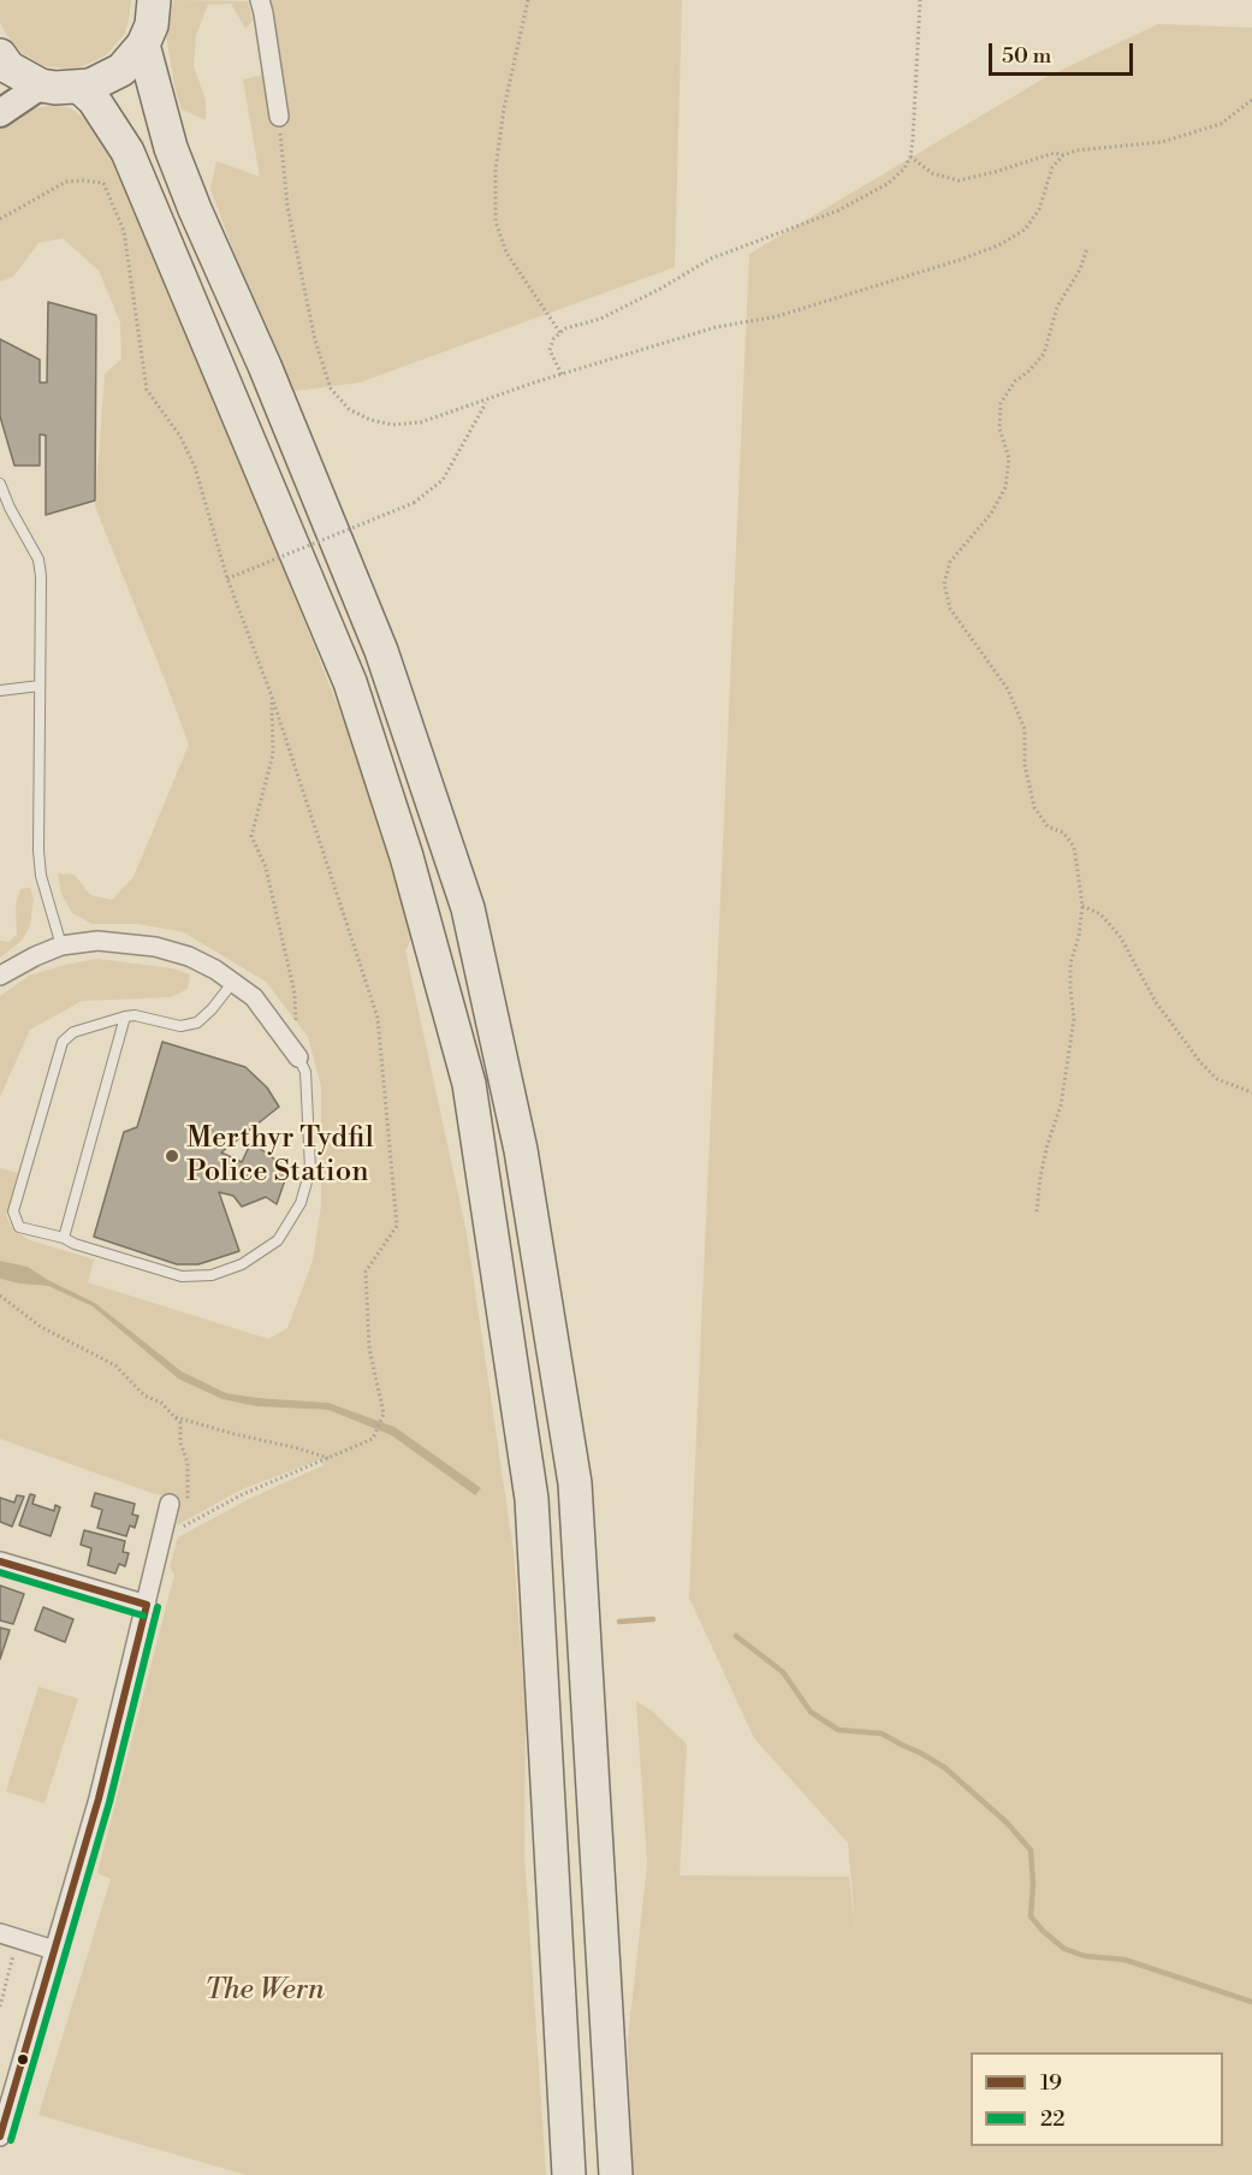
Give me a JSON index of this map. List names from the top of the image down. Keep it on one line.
{"parks":["The Wern"],"places":["Merthyr Tydfil Police Station"],"lines":["transit line 19","transit line 22"],"legend":["19","22"],"scale_bar":"50 m"}
